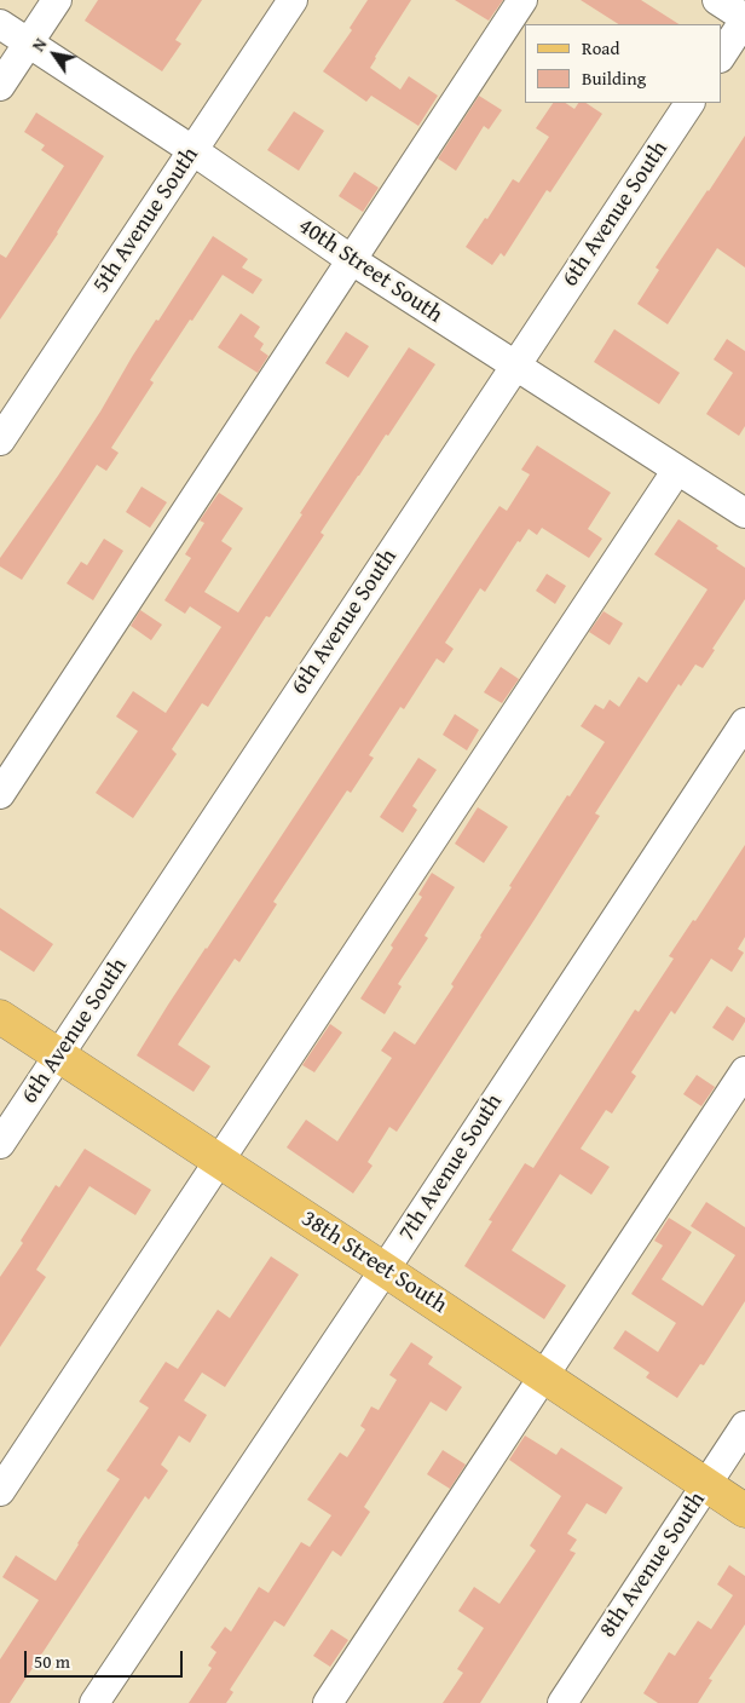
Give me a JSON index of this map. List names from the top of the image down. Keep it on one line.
{"streets":{"main road":["38th Street South"],"street":["6th Avenue South","5th Avenue South","40th Street South","7th Avenue South","8th Avenue South"]},"crossings":[["6th Avenue South","40th Street South"],["6th Avenue South","38th Street South"],["5th Avenue South","40th Street South"],["7th Avenue South","38th Street South"],["38th Street South","8th Avenue South"]],"legend":["Road","Building"],"scale_bar":"50 m","north":"top left"}
